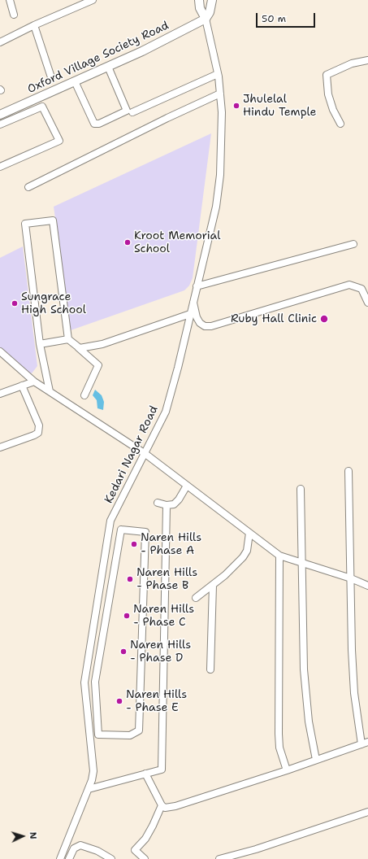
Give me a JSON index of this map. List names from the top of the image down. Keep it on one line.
{"streets":{"street":["Oxford Village Society Road","Kedari Nagar Road"]},"crossings":[["Oxford Village Society Road","Kedari Nagar Road"]],"places":["Jhulelal Hindu Temple","Kroot Memorial School","Sungrace High School","Ruby Hall Clinic","Naren Hills - Phase A","Naren Hills - Phase B","Naren Hills - Phase C","Naren Hills - Phase D","Naren Hills - Phase E"],"scale_bar":"50 m","north":"right"}
